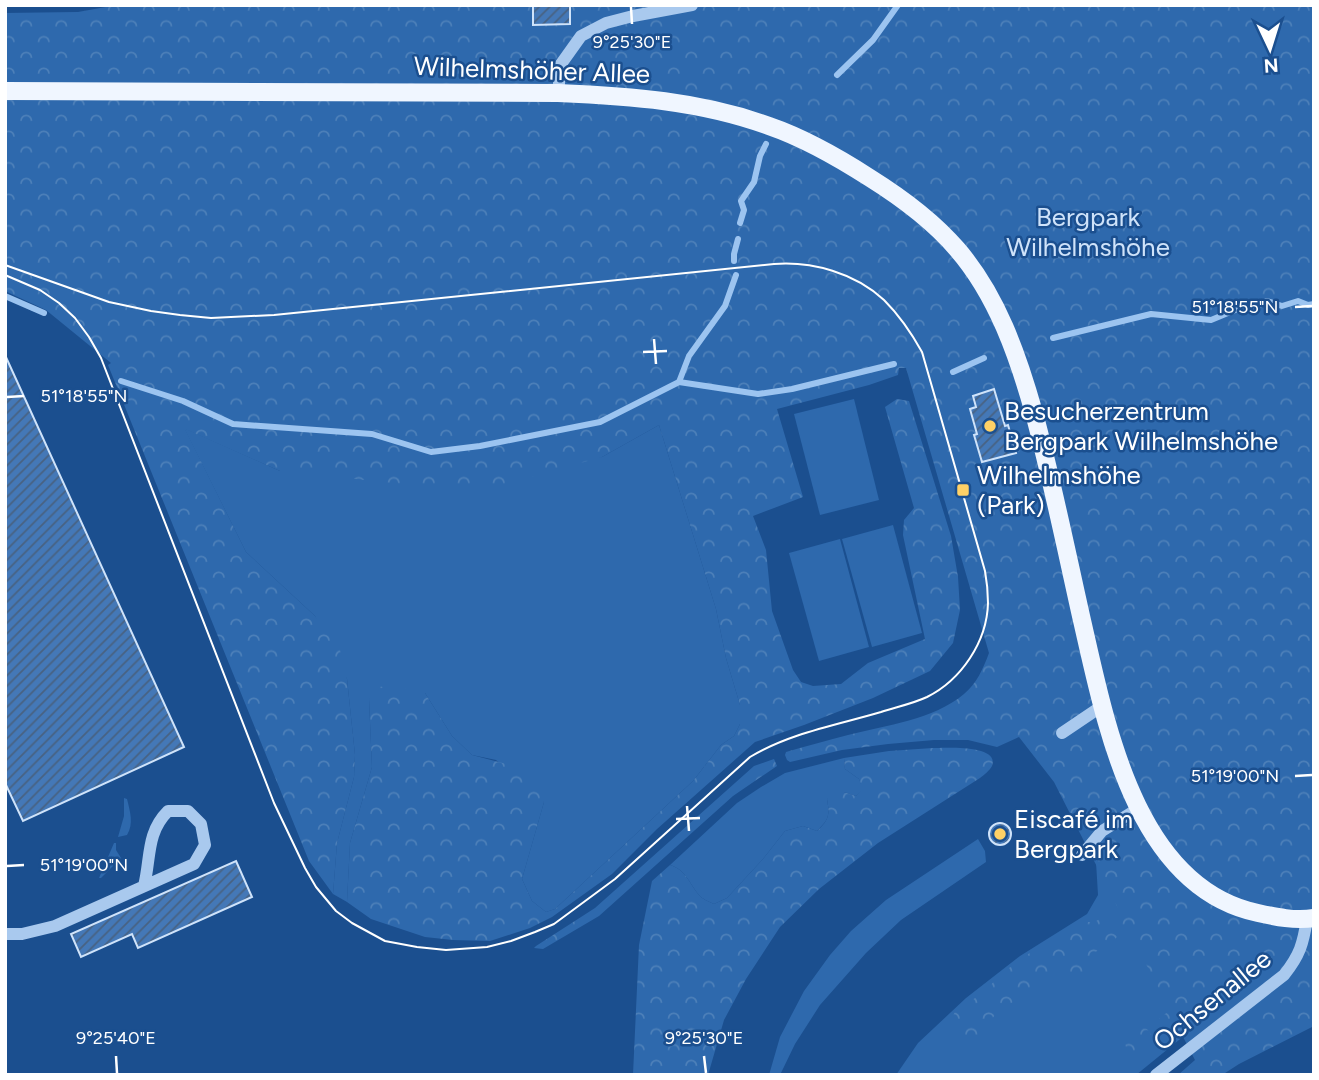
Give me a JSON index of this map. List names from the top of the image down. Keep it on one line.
{"streets":{"main road":["Wilhelmshöher Allee"],"street":["Ochsenallee"]},"crossings":[["Wilhelmshöher Allee","Ochsenallee"]],"parks":["Bergpark Wilhelmshöhe"],"places":{"other":["Besucherzentrum Bergpark Wilhelmshöhe","Eiscafé im Bergpark"],"transit":["Wilhelmshöhe (Park)"]},"north":"bottom","coordinates":["9°25'30\"E","51°18'55\"N","51°19'00\"N","9°25'40\"E"]}
